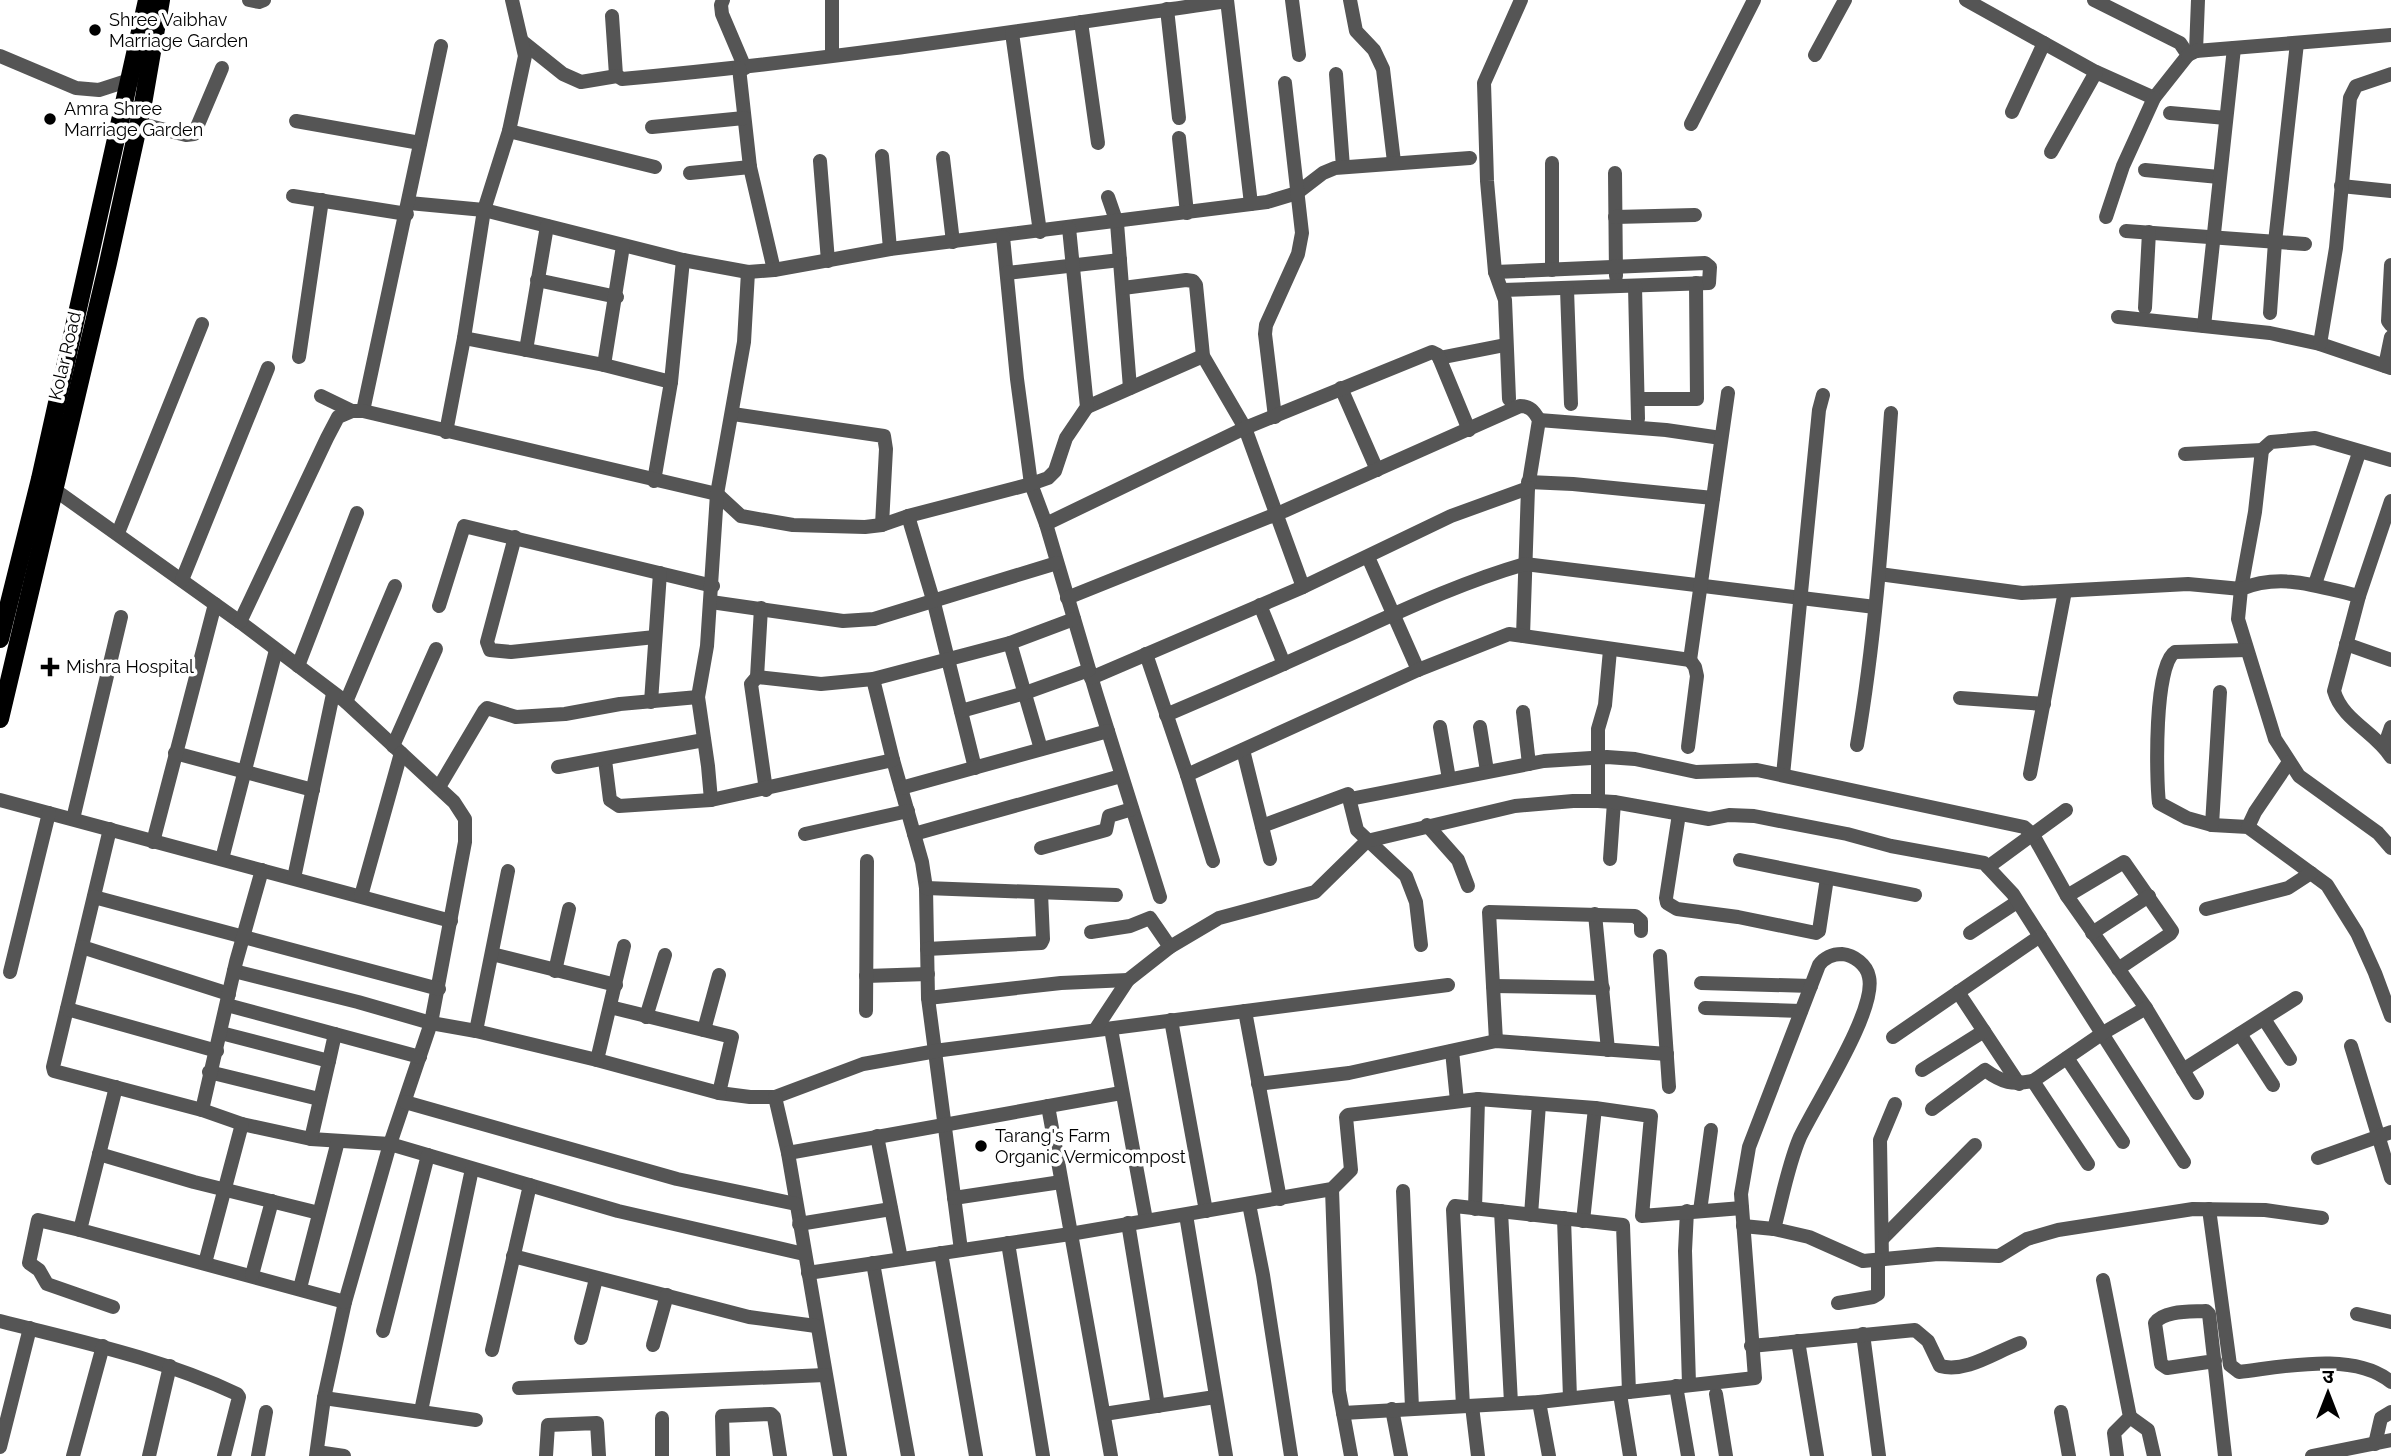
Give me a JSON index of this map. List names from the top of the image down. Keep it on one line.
{"streets":{"main road":["Kolar Road"]},"places":{"other":["Shree Vaibhav Marriage Garden","Amra Shree Marriage Garden","Tarang's Farm Organic Vermicompost"],"health":["Mishra Hospital"]},"north":"top"}
